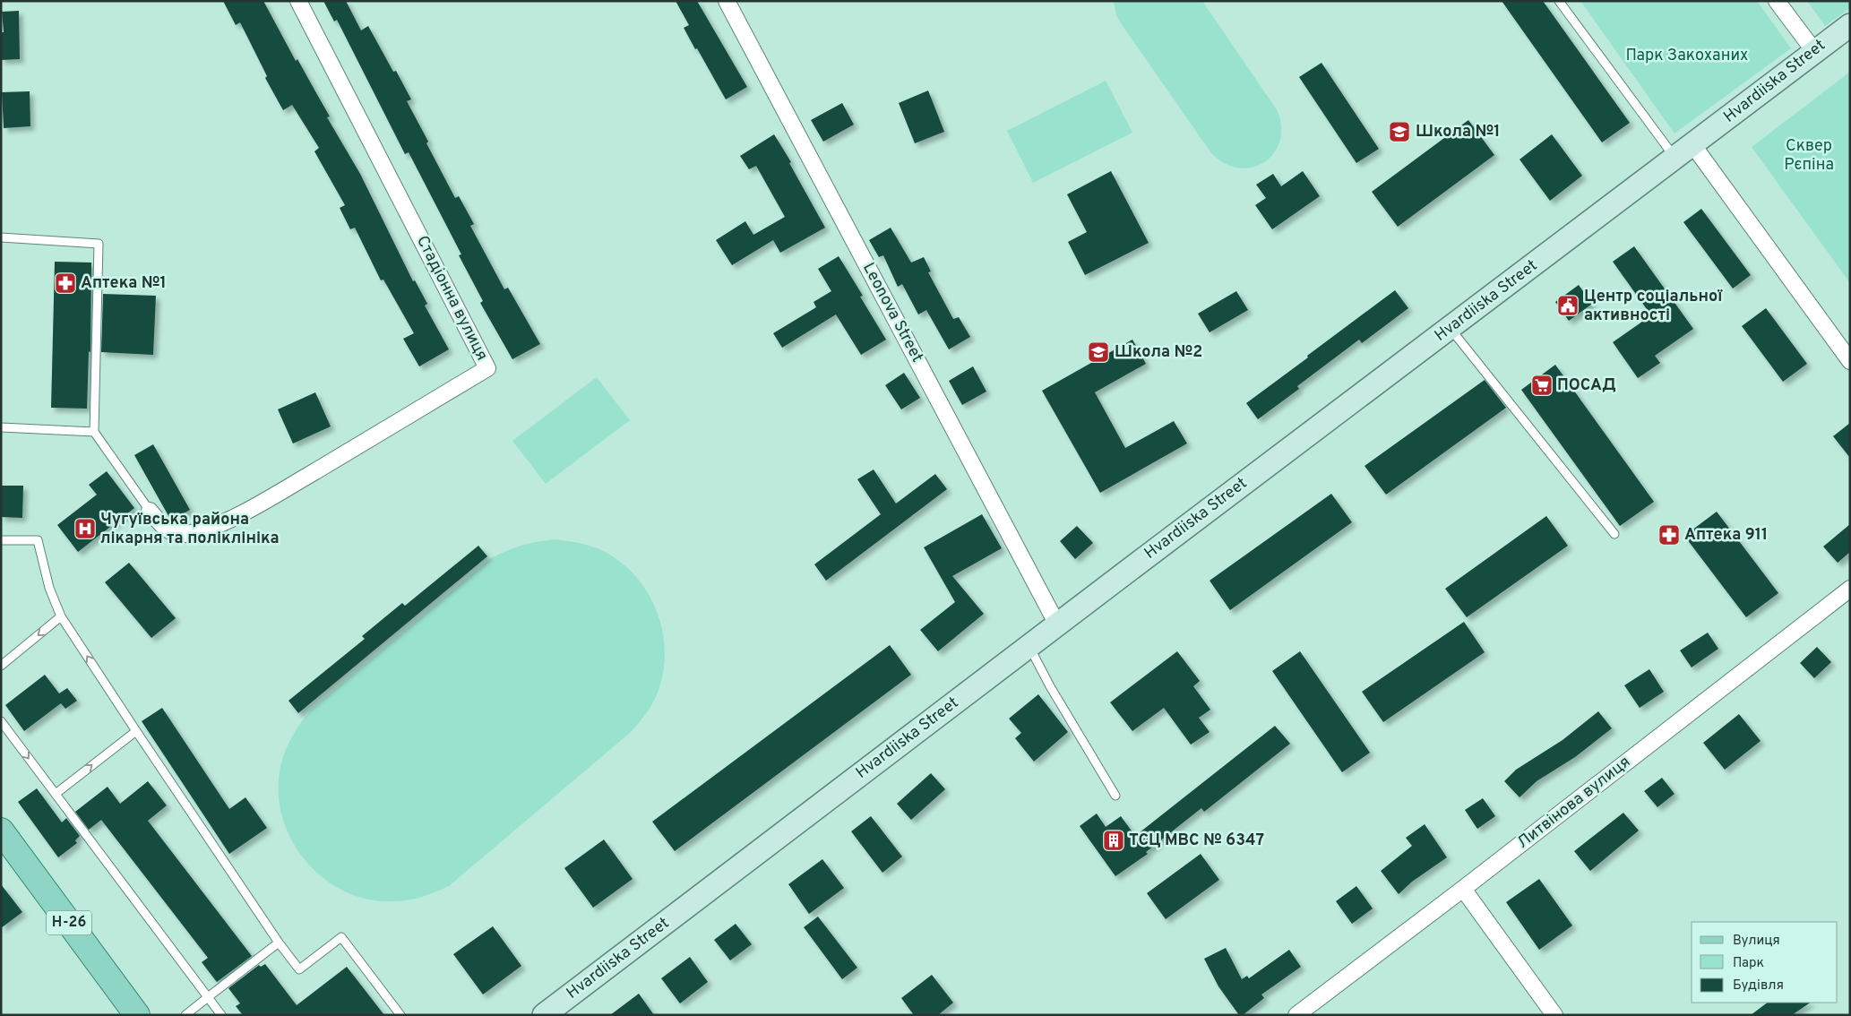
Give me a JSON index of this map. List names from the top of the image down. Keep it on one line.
{"streets":{"main road":["Н-26"],"street":["Hvardiiska Street","Стадіонна вулиця","Leonova Street","Литвінова вулиця"]},"crossings":[["Hvardiiska Street","Leonova Street"]],"parks":["Парк Закоханих","Сквер Рєпіна"],"places":{"school or university":["Школа №1","Школа №2"],"pharmacy":["Аптека №1","Аптека 911"],"public building":["Центр соціальної активності"],"supermarket":["ПОСАД"],"hospital":["Чугуївська района лікарня та поліклініка"],"building":["ТСЦ МВС № 6347"]},"legend":["Вулиця","Парк","Будівля"]}
